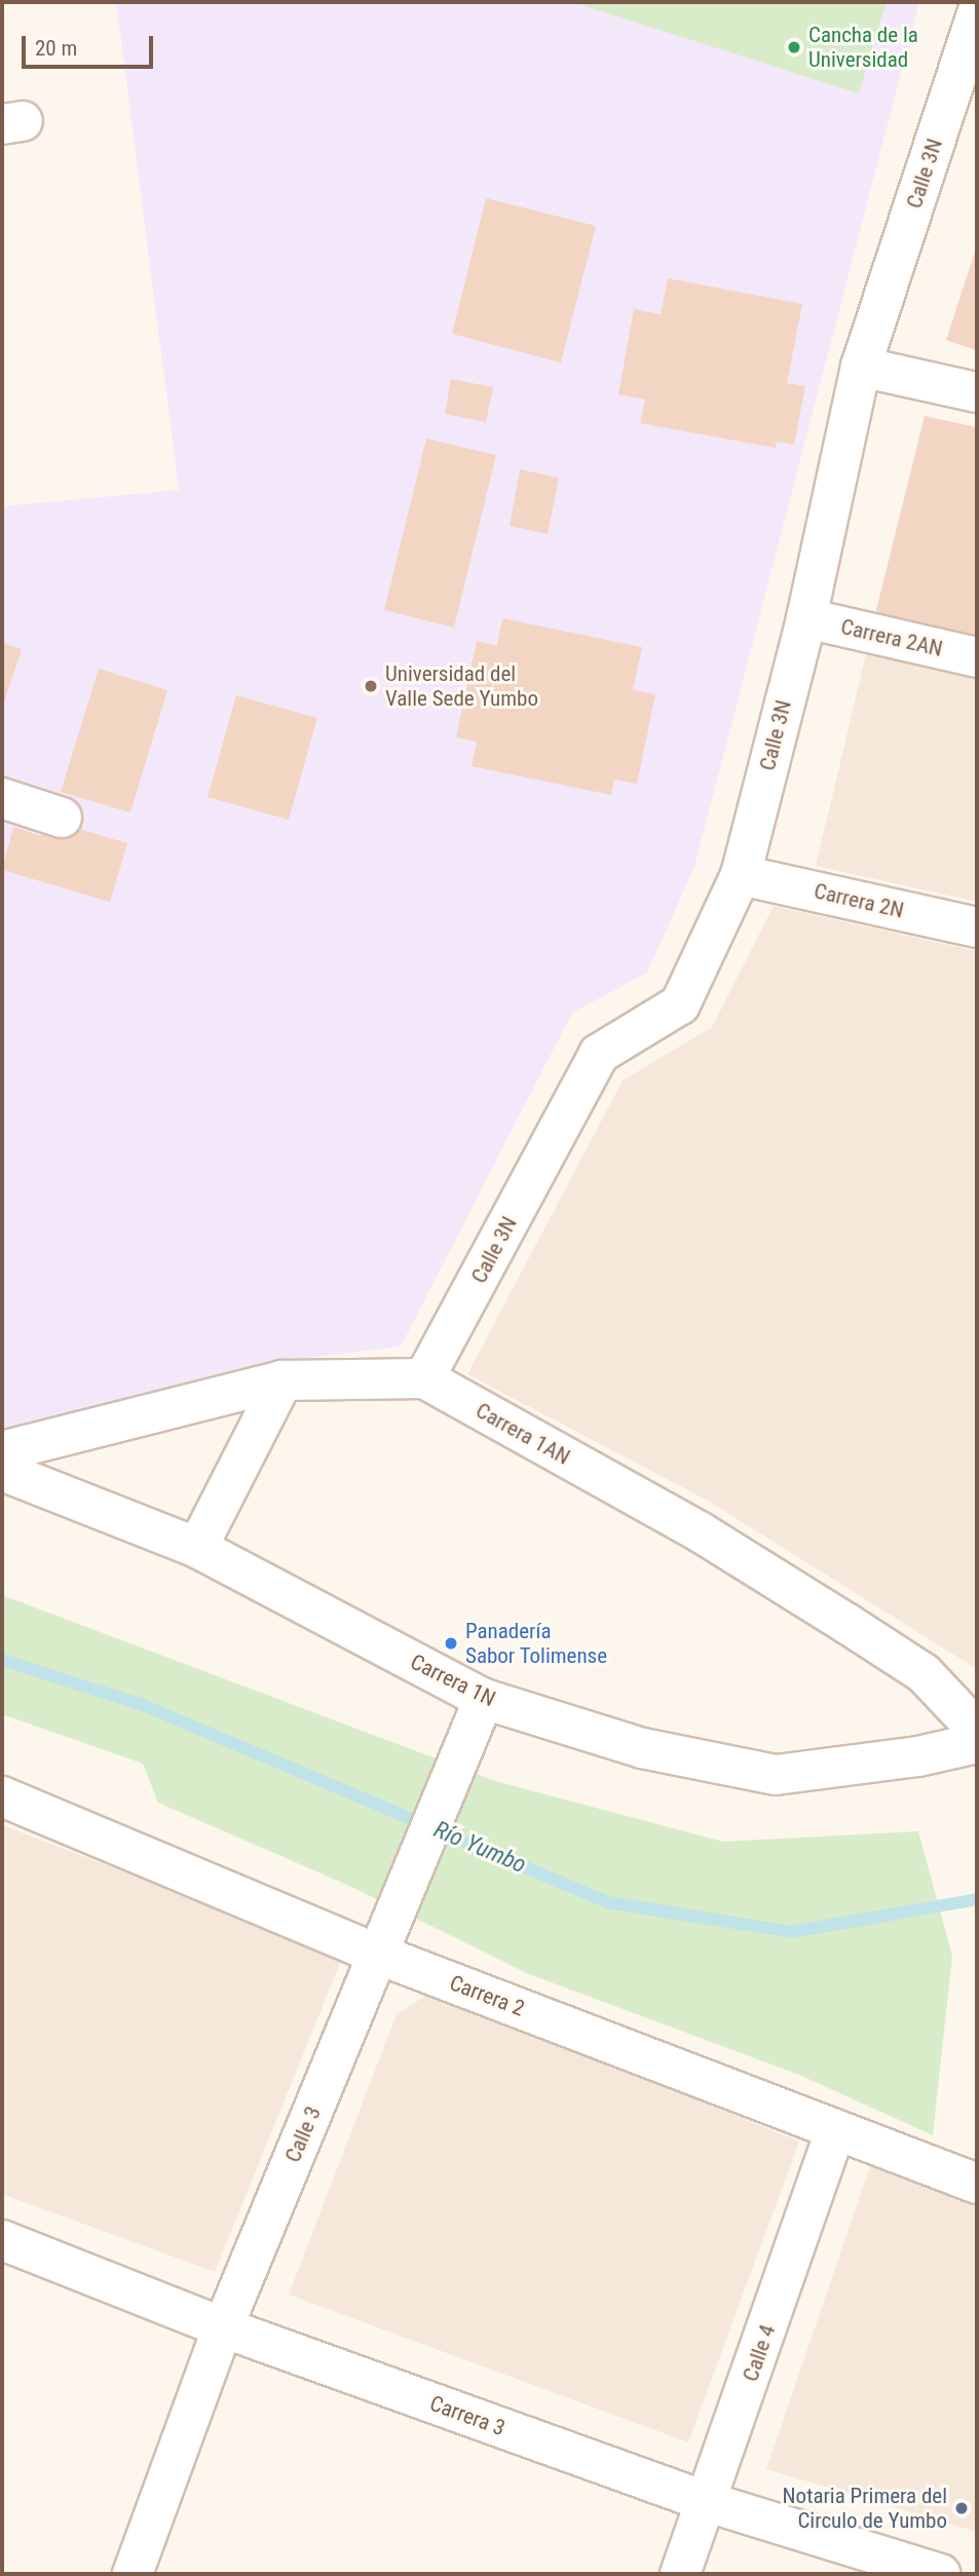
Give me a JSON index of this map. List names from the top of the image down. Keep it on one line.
{"streets":{"street":["Calle 3N","Carrera 2AN","Carrera 2N","Carrera 1AN","Carrera 1N","Carrera 2","Calle 3","Calle 4","Carrera 3"]},"crossings":[["Calle 3N","Carrera 2AN"],["Calle 3N","Carrera 2N"],["Calle 3N","Carrera 1AN"],["Carrera 1N","Calle 3"],["Carrera 2","Calle 3"],["Carrera 2","Calle 4"],["Calle 3","Carrera 3"],["Calle 4","Carrera 3"]],"water":["Río Yumbo"],"places":["Cancha de la Universidad","Universidad del Valle Sede Yumbo","Panadería Sabor Tolimense","Notaria Primera del Circulo de Yumbo"],"scale_bar":"20 m"}
